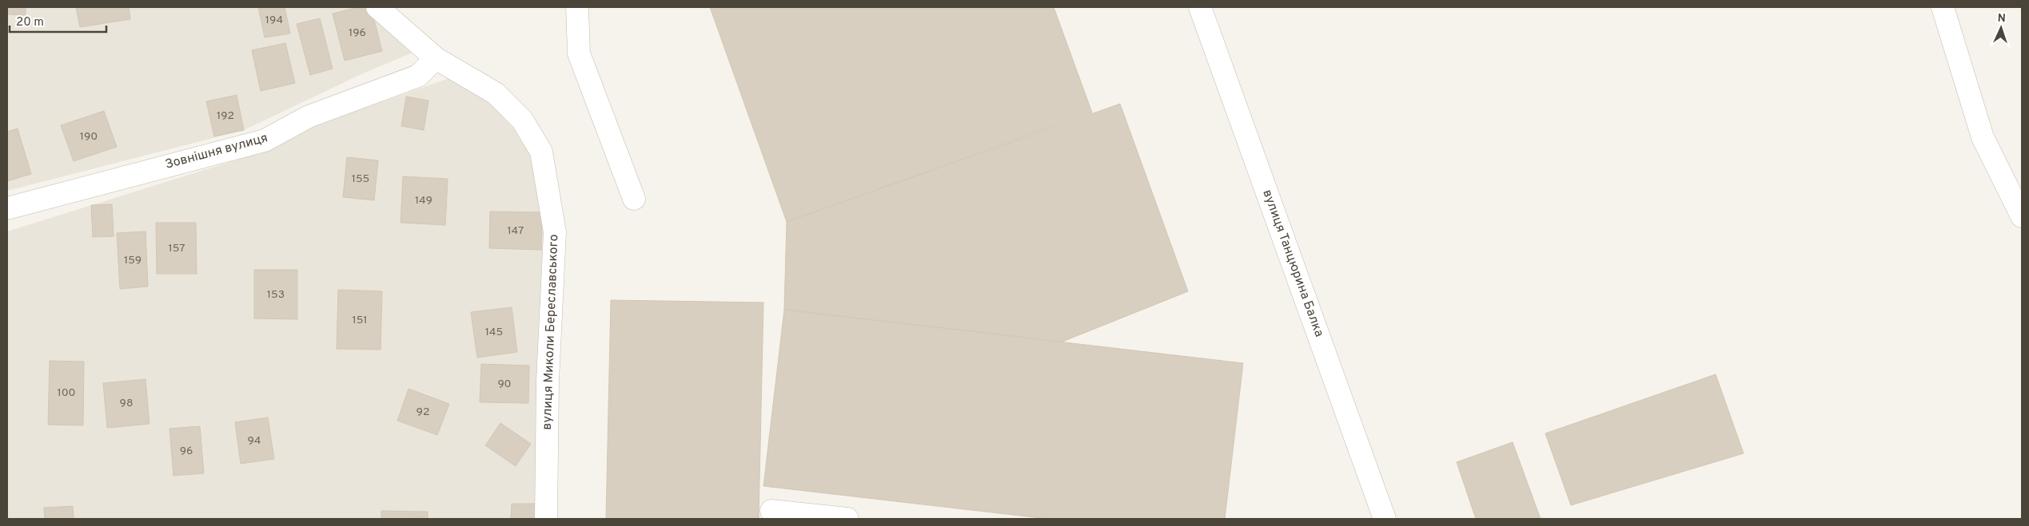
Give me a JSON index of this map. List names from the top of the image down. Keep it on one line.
{"streets":{"street":["Зовнішня вулиця","вулиця Танцюрина Балка","вулиця Миколи Береславського"]},"crossings":[["Зовнішня вулиця","вулиця Миколи Береславського"]],"house_numbers":["194","196","192","190","155","149","147","157","159","153","151","145","90","100","98","92","94","96"],"scale_bar":"20 m","north":"top"}
